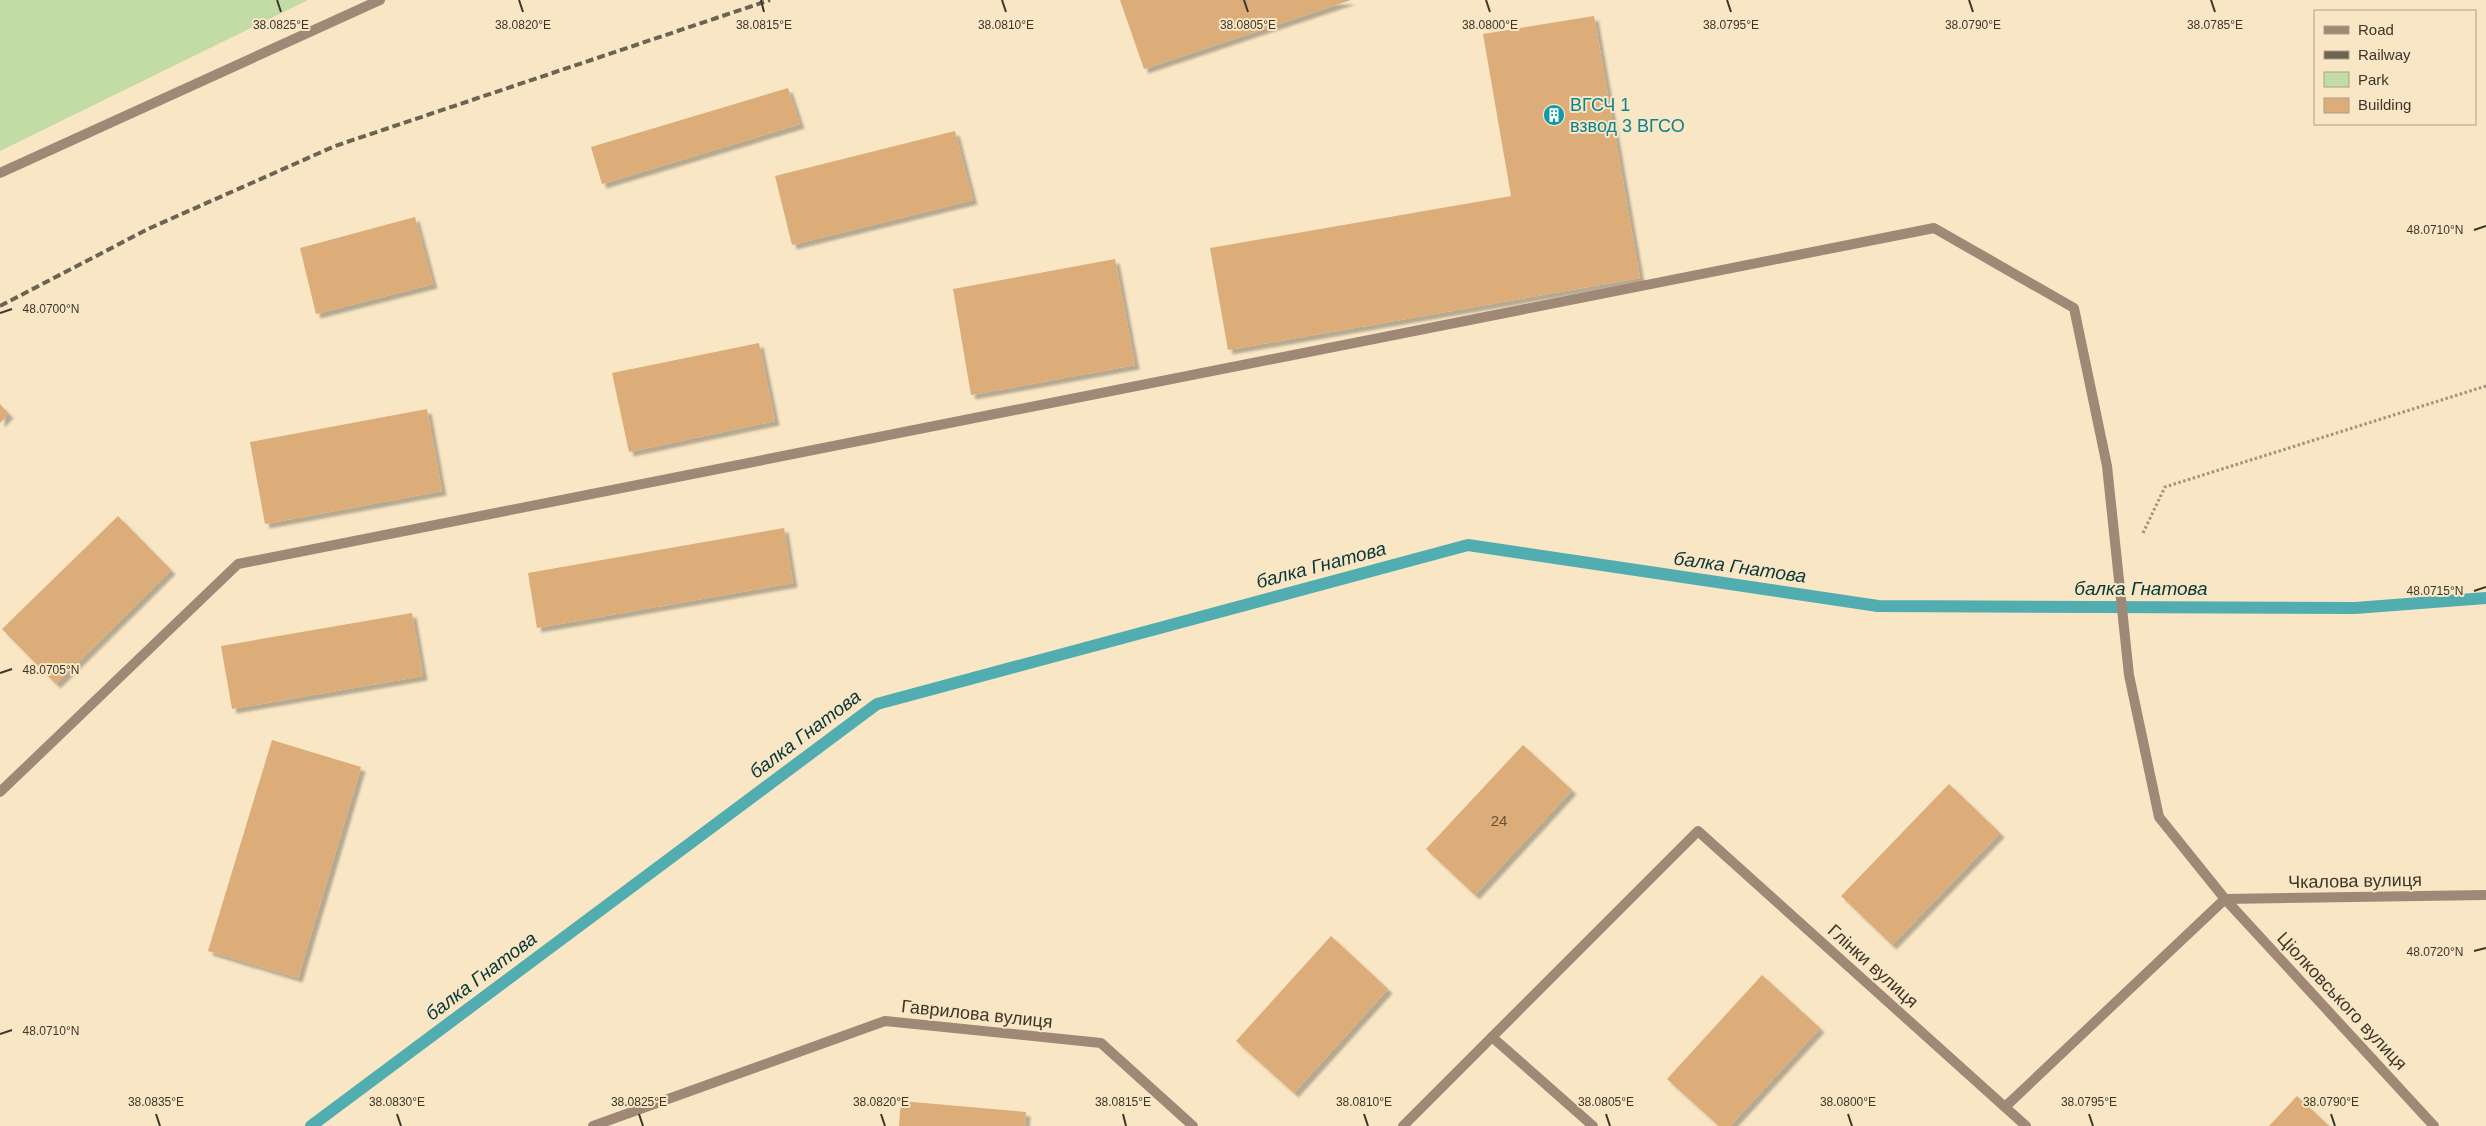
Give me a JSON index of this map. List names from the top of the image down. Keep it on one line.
{"streets":{"street":["Чкалова вулиця","Глінки вулиця","Ціолковського вулиця","Гаврилова вулиця"]},"crossings":[["Чкалова вулиця","Ціолковського вулиця"]],"water":["балка Гнатова"],"places":{"building":["ВГСЧ 1 взвод 3 ВГСО"]},"house_numbers":["24"],"legend":["Road","Railway","Park","Building"],"coordinates":["38.0825°E","38.0820°E","38.0815°E","38.0810°E","38.0805°E","38.0800°E","38.0795°E","38.0790°E","38.0785°E","48.0710°N","48.0700°N","48.0715°N","48.0705°N","48.0720°N","38.0835°E","38.0830°E"]}
